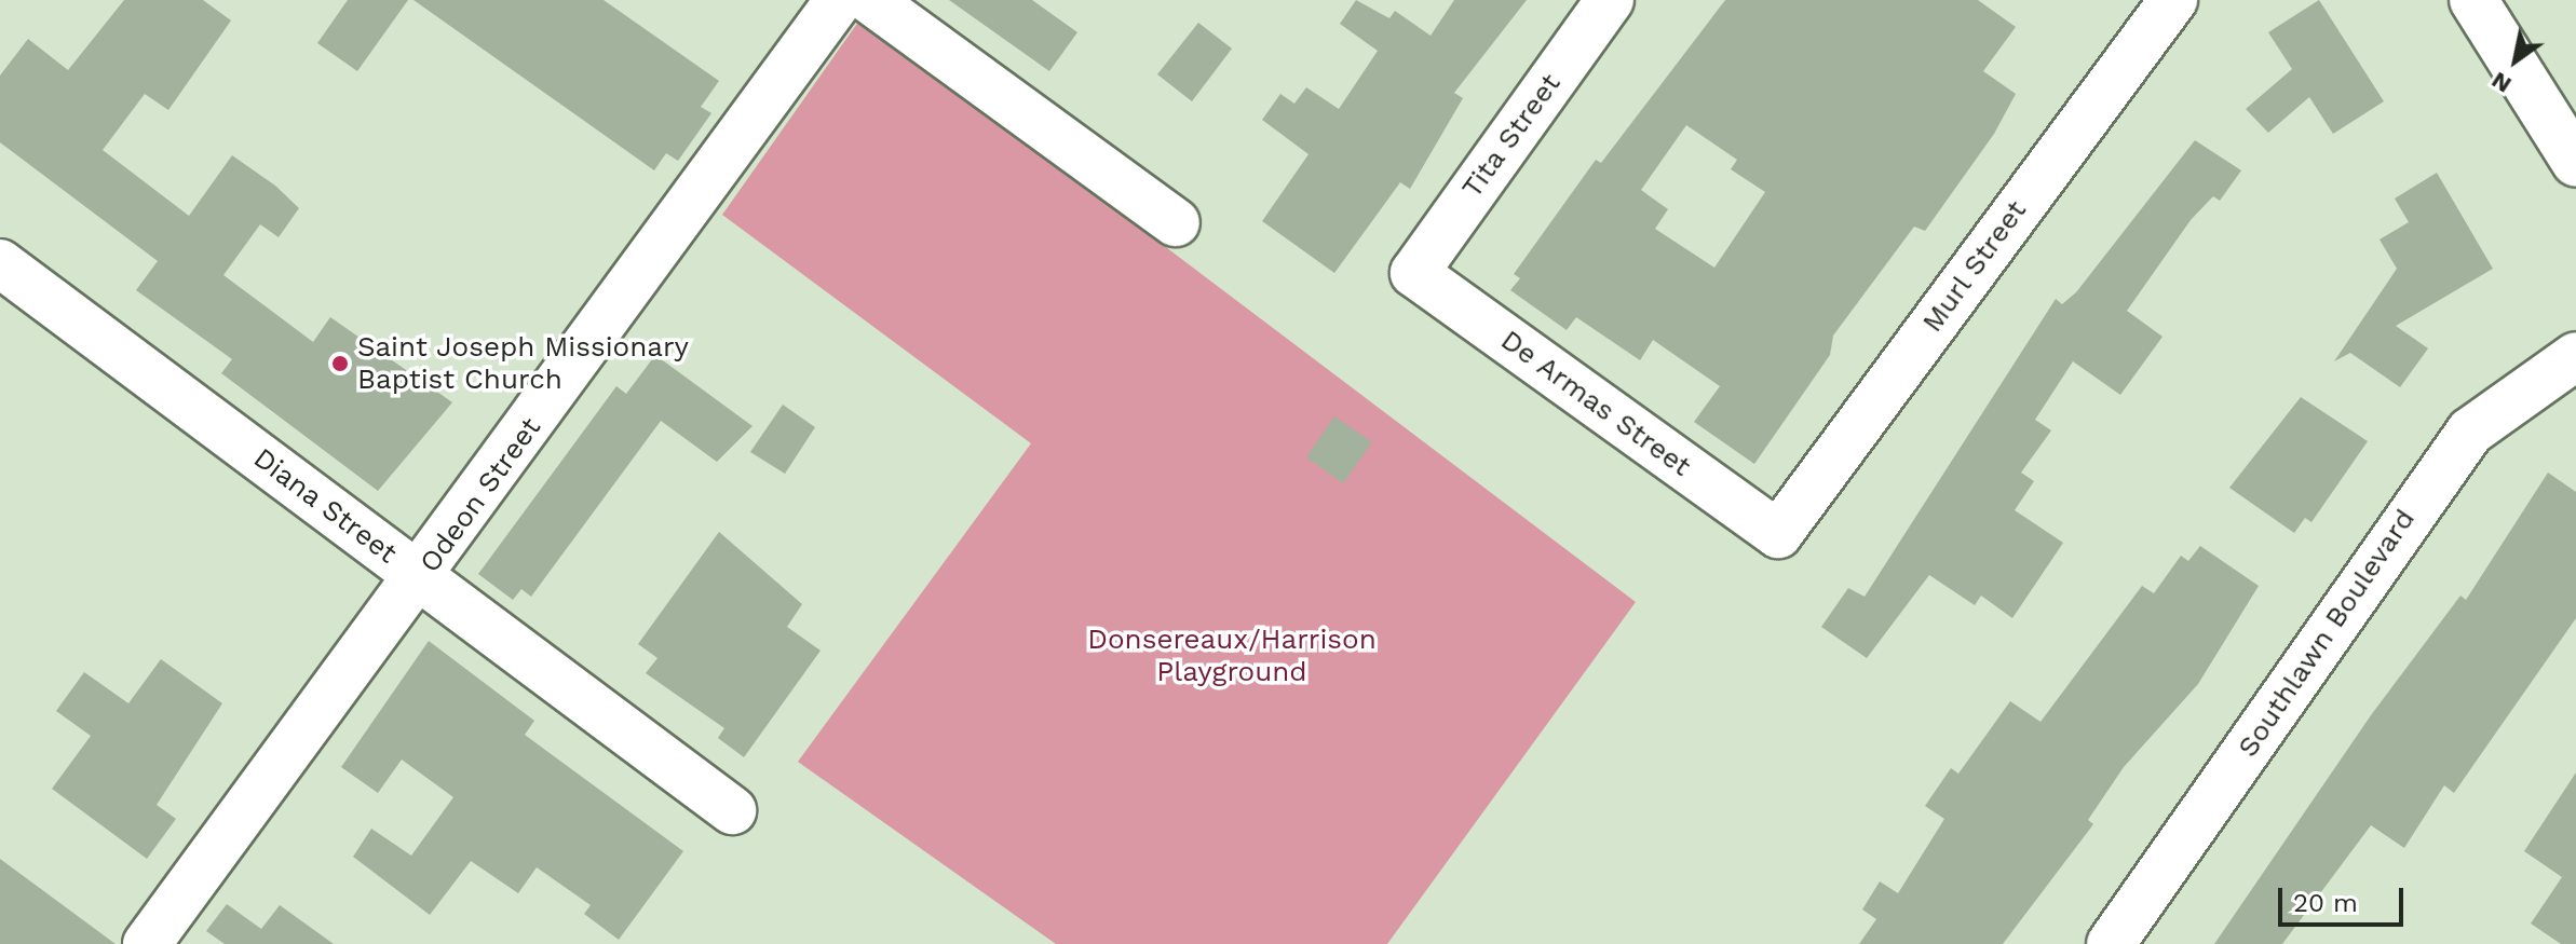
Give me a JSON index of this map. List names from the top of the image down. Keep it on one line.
{"streets":{"street":["Tita Street","Murl Street","De Armas Street","Odeon Street","Diana Street","Southlawn Boulevard"]},"crossings":[["Tita Street","De Armas Street"],["Murl Street","De Armas Street"],["Odeon Street","Diana Street"]],"parks":["Donsereaux/Harrison Playground"],"places":["Saint Joseph Missionary Baptist Church"],"scale_bar":"20 m","north":"bottom left"}
